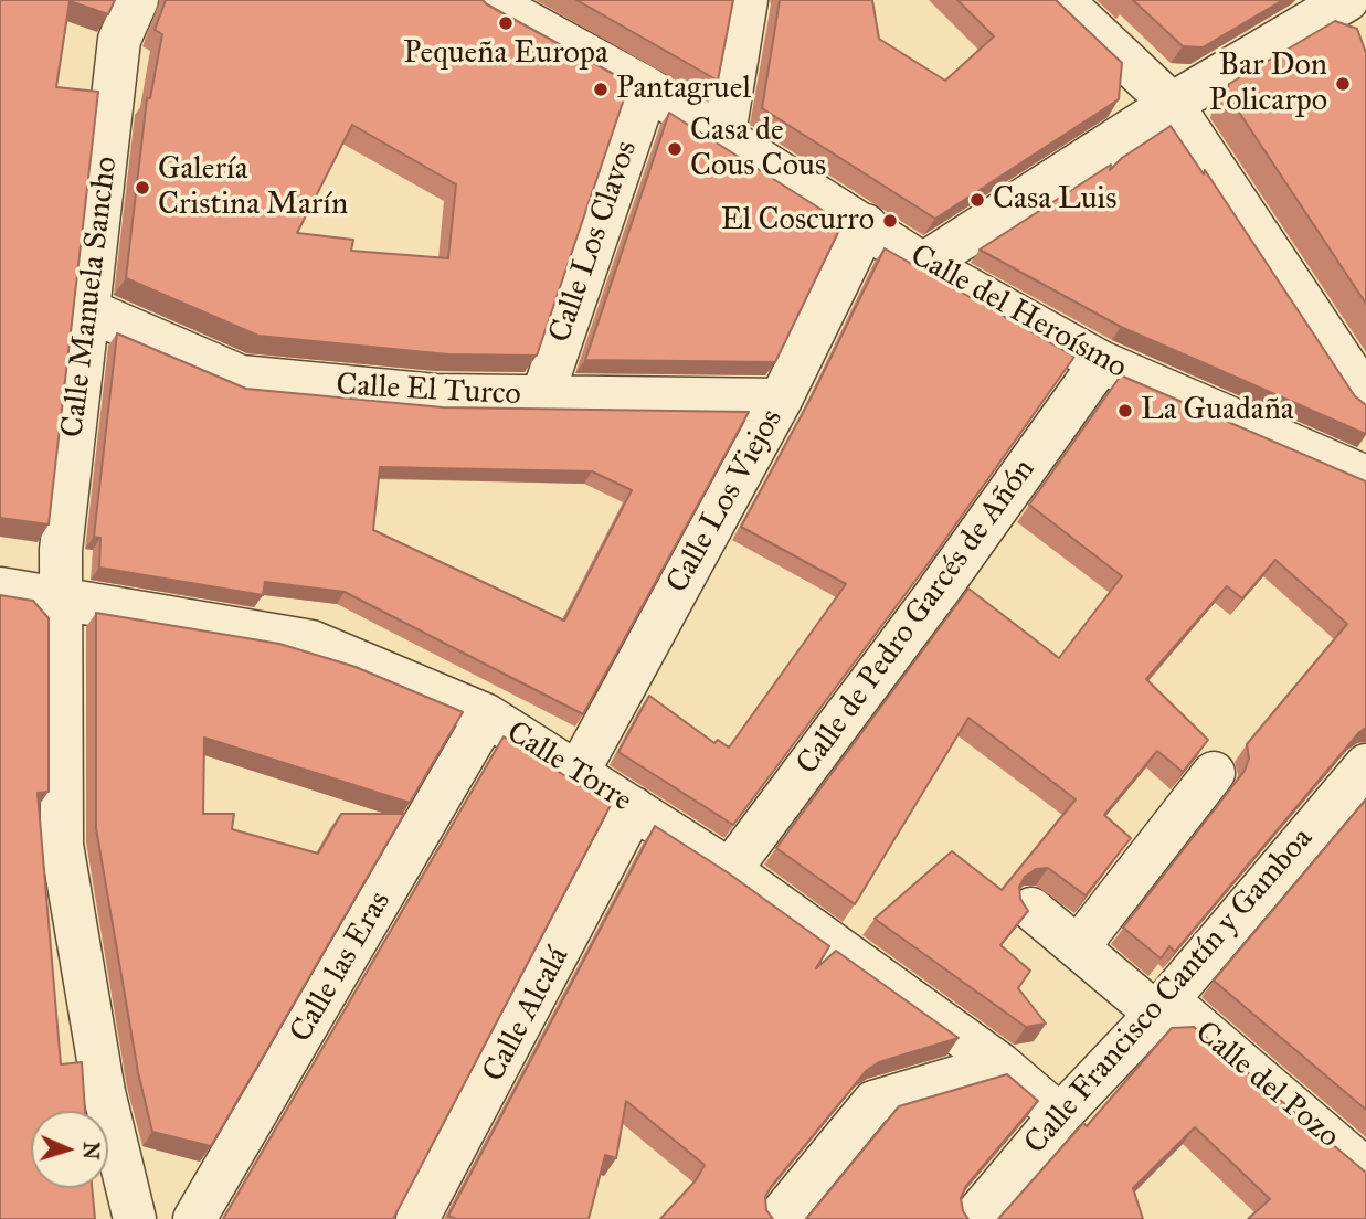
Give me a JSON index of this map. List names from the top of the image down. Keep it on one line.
{"streets":{"street":["Calle Los Clavos","Calle Manuela Sancho","Calle del Heroísmo","Calle El Turco","Calle Los Viejos","Calle de Pedro Garcés de Añón","Calle Torre","Calle las Eras","Calle Francisco Cantín y Gamboa","Calle Alcalá","Calle del Pozo"]},"crossings":[["Calle Los Clavos","Calle del Heroísmo"],["Calle Los Clavos","Calle El Turco"],["Calle Manuela Sancho","Calle El Turco"],["Calle Manuela Sancho","Calle Torre"],["Calle del Heroísmo","Calle Los Viejos"],["Calle del Heroísmo","Calle de Pedro Garcés de Añón"],["Calle El Turco","Calle Los Viejos"],["Calle Los Viejos","Calle Torre"],["Calle de Pedro Garcés de Añón","Calle Torre"],["Calle Torre","Calle las Eras"],["Calle Torre","Calle Francisco Cantín y Gamboa"],["Calle Torre","Calle Alcalá"],["Calle Francisco Cantín y Gamboa","Calle del Pozo"]],"places":["Pequeña Europa","Bar Don Policarpo","Pantagruel","Casa de Cous Cous","Galería Cristina Marín","Casa Luis","El Coscurro","La Guadaña"],"north":"right"}
